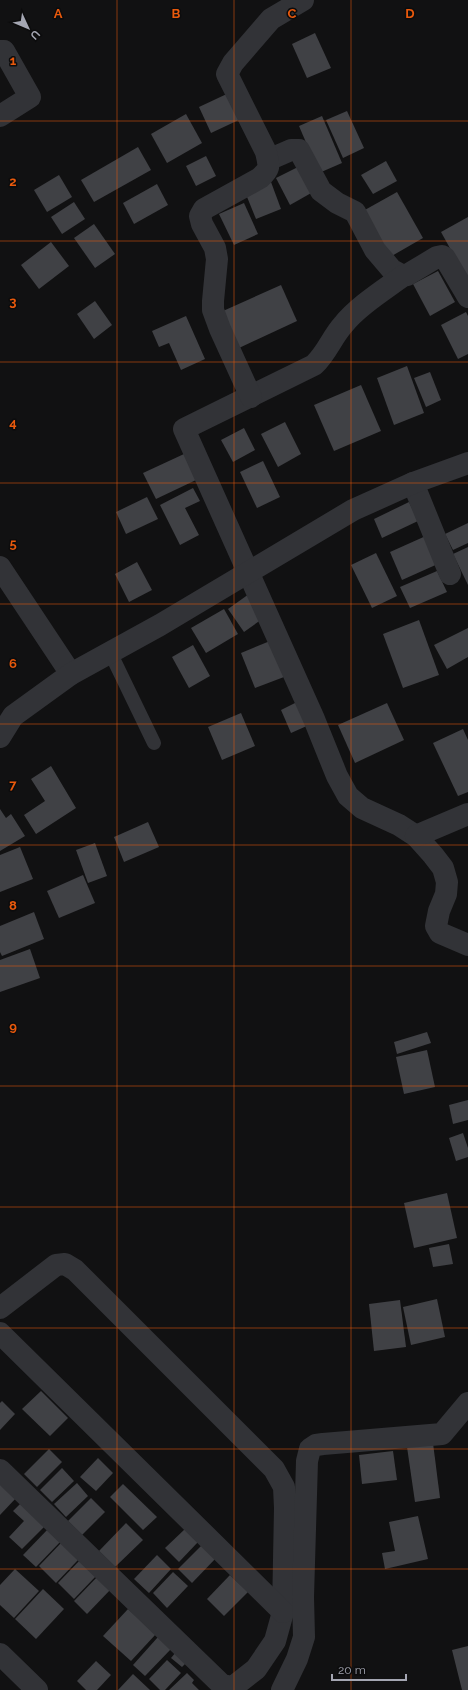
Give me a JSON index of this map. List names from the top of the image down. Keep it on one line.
{"scale_bar":"20 m","north":"bottom right","grid":{"columns":["A","B","C","D"],"rows":["1","2","3","4","5","6","7","8","9"]}}
